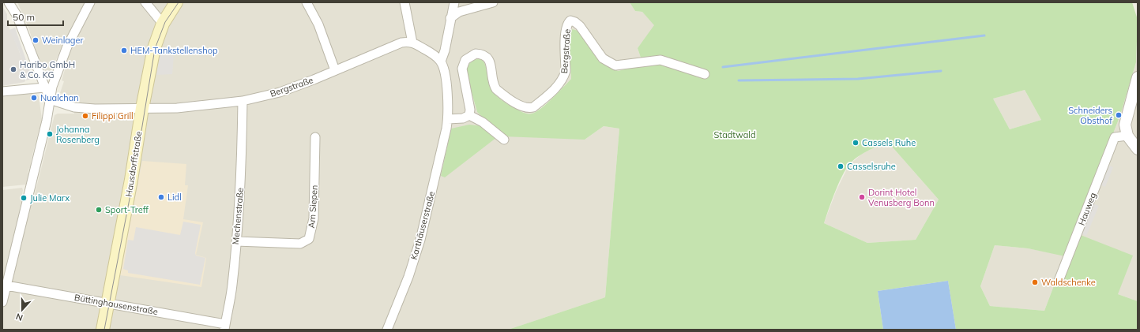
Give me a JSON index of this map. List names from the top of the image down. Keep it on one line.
{"streets":{"main road":["Hausdorffstraße"],"street":["Bergstraße","Am Siepen","Hauweg","Mechenstraße","Karthäuserstraße","Büttinghausenstraße"]},"crossings":[["Bergstraße","Hausdorffstraße"],["Bergstraße","Mechenstraße"],["Hausdorffstraße","Büttinghausenstraße"],["Am Siepen","Mechenstraße"],["Mechenstraße","Büttinghausenstraße"]],"parks":["Stadtwald"],"places":["Weinlager","HEM-Tankstellenshop","Haribo GmbH & Co. KG","Nualchan","Schneiders Obsthof","Filippi Grill","Johanna Rosenberg","Cassels Ruhe","Casselsruhe","Lidl","Dorint Hotel Venusberg Bonn","Julie Marx","Sport-Treff","Waldschenke"],"scale_bar":"50 m","north":"bottom"}
